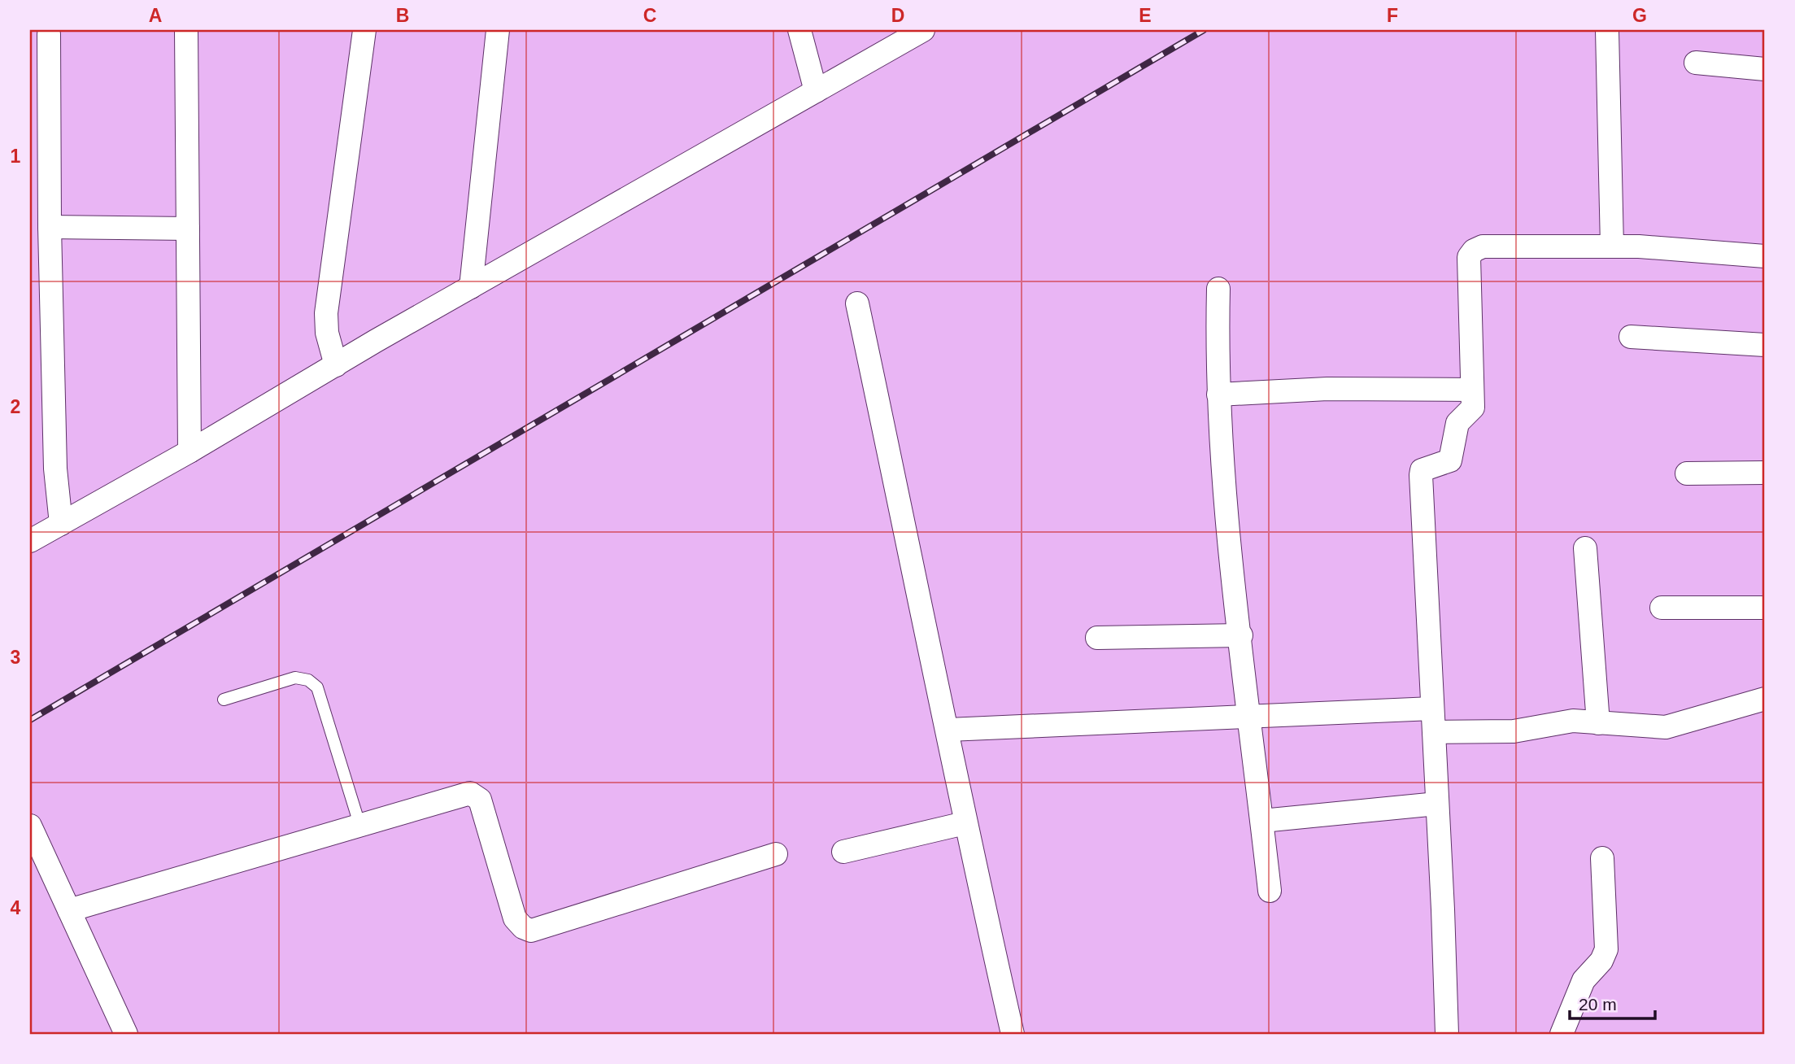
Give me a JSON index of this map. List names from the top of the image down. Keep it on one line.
{"scale_bar":"20 m","grid":{"columns":["A","B","C","D","E","F","G"],"rows":["1","2","3","4"]}}
